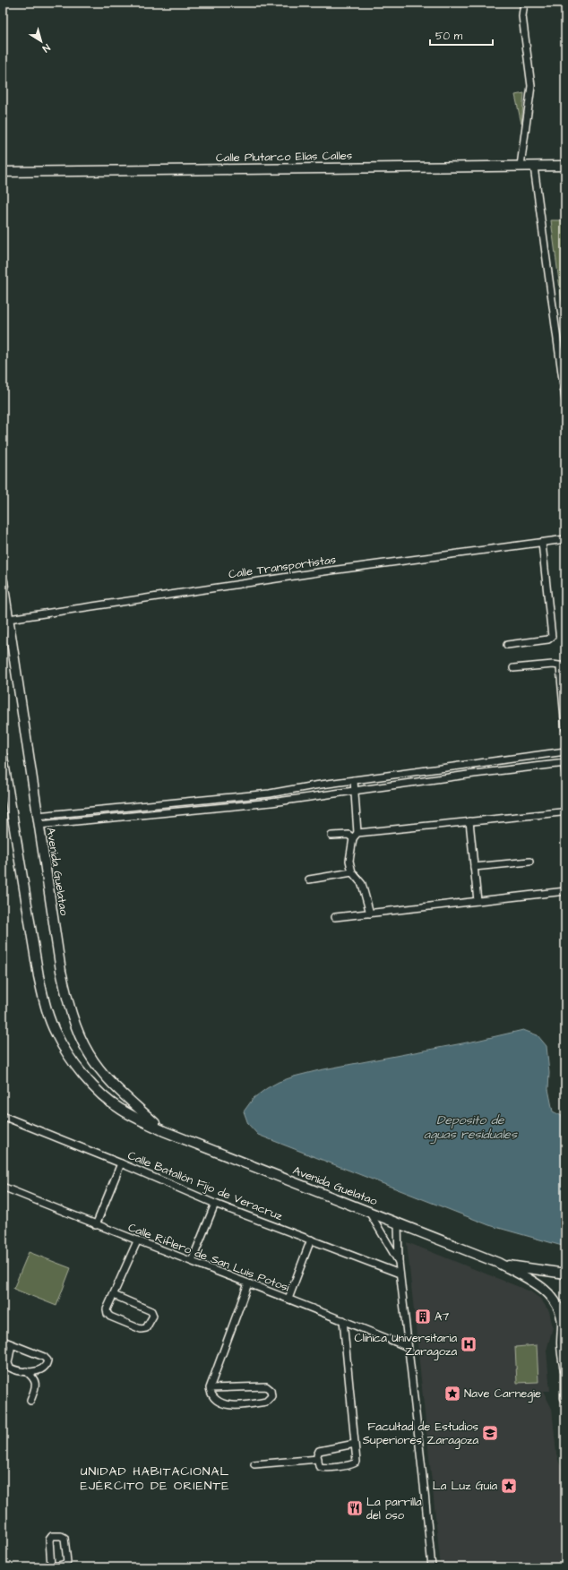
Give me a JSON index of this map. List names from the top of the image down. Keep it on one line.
{"streets":{"main road":["Calle Plutarco Elías Calles","Avenida Guelatao"],"street":["Calle Transportistas","Calle Batallón Fijo de Veracruz","Calle Riflero de San Luis Potosí"]},"crossings":[["Calle Transportistas","Avenida Guelatao"]],"districts":["UNIDAD HABITACIONAL EJÉRCITO DE ORIENTE"],"water":["Deposito de aguas residuales"],"places":{"building":["A7"],"hospital":["Clínica Universitaria Zaragoza"],"place":["Nave Carnegie","La Luz Guía"],"school or university":["Facultad de Estudios Superiores Zaragoza"],"restaurant":["La parrilla del oso"]},"scale_bar":"50 m","north":"bottom right"}
